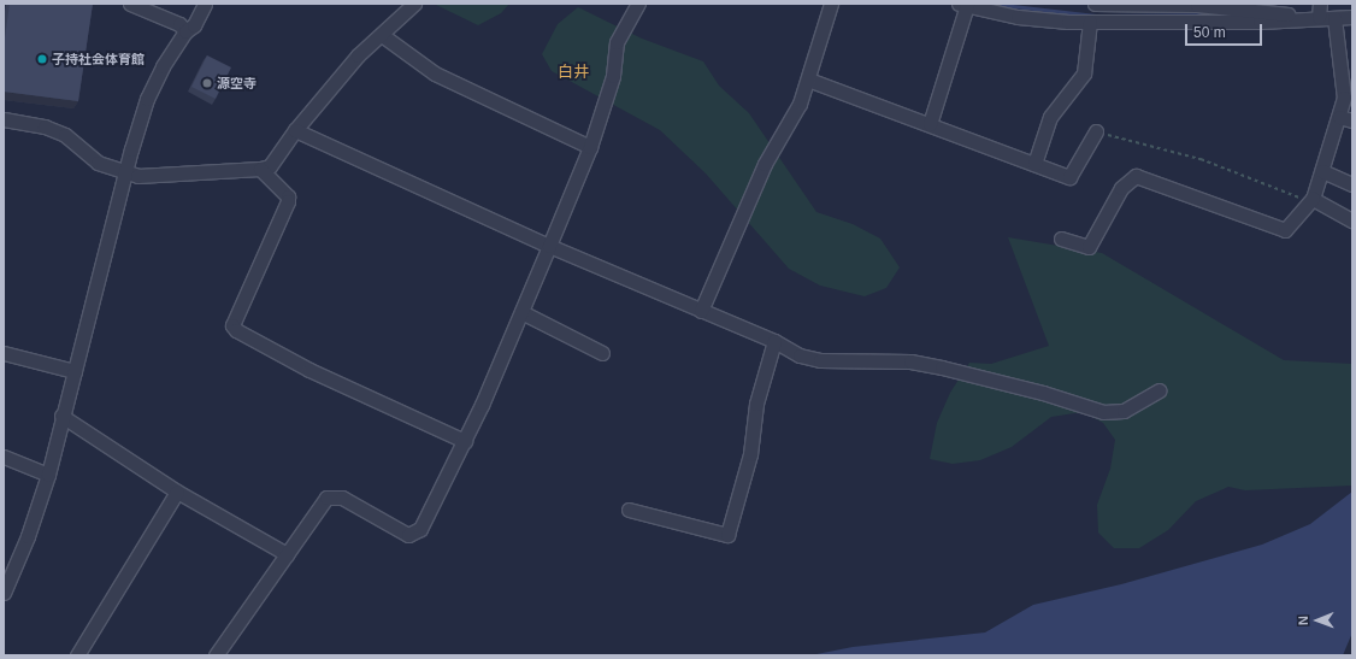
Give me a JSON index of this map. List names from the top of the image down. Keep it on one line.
{"districts":["白井"],"places":["子持社会体育館","源空寺"],"scale_bar":"50 m","north":"left"}
